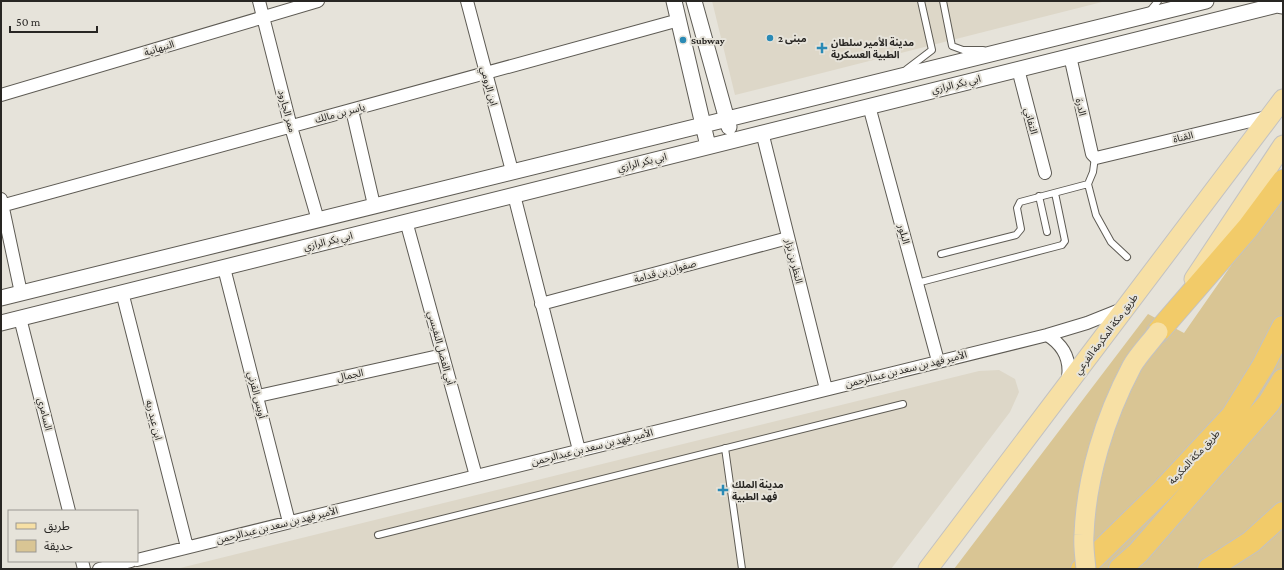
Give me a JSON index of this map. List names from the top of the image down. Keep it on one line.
{"streets":{"highway":["طريق مكة المكرمة"],"main road":["طريق مكة المكرمة الفرعي"],"street":["النبهانية","ابي بكر الرازي","ابن الرومي","الدرة","ممر الجارود","ياسر بن مالك","التفاني","القناة","البلور","النظر بن نزار","صفوان بن قدامة","أبي الفضل النفيسي","الأمير فهد بن سعد بن عبدالرحمن","الجمال","أويس القرني","السامري","ابن عبد ربه"]},"crossings":[["النبهانية","ممر الجارود"],["ابي بكر الرازي","الدرة"],["ابي بكر الرازي","التفاني"],["ابي بكر الرازي","البلور"],["ابي بكر الرازي","النظر بن نزار"],["ابي بكر الرازي","أبي الفضل النفيسي"],["ابي بكر الرازي","أويس القرني"],["ابي بكر الرازي","السامري"],["ابي بكر الرازي","ابن عبد ربه"],["ابن الرومي","ياسر بن مالك"],["الدرة","القناة"],["ممر الجارود","ياسر بن مالك"],["القناة","طريق مكة المكرمة الفرعي"],["البلور","الأمير فهد بن سعد بن عبدالرحمن"],["النظر بن نزار","صفوان بن قدامة"],["النظر بن نزار","الأمير فهد بن سعد بن عبدالرحمن"],["طريق مكة المكرمة الفرعي","الأمير فهد بن سعد بن عبدالرحمن"],["أبي الفضل النفيسي","الأمير فهد بن سعد بن عبدالرحمن"],["أبي الفضل النفيسي","الجمال"],["الأمير فهد بن سعد بن عبدالرحمن","أويس القرني"],["الأمير فهد بن سعد بن عبدالرحمن","ابن عبد ربه"],["الجمال","أويس القرني"]],"places":{"other":["مبنى 2","Subway"],"health":["مدينة الأمير سلطان الطبية العسكرية","مدينة الملك فهد الطبية"]},"legend":["طريق","حديقة"],"scale_bar":"50 m"}
